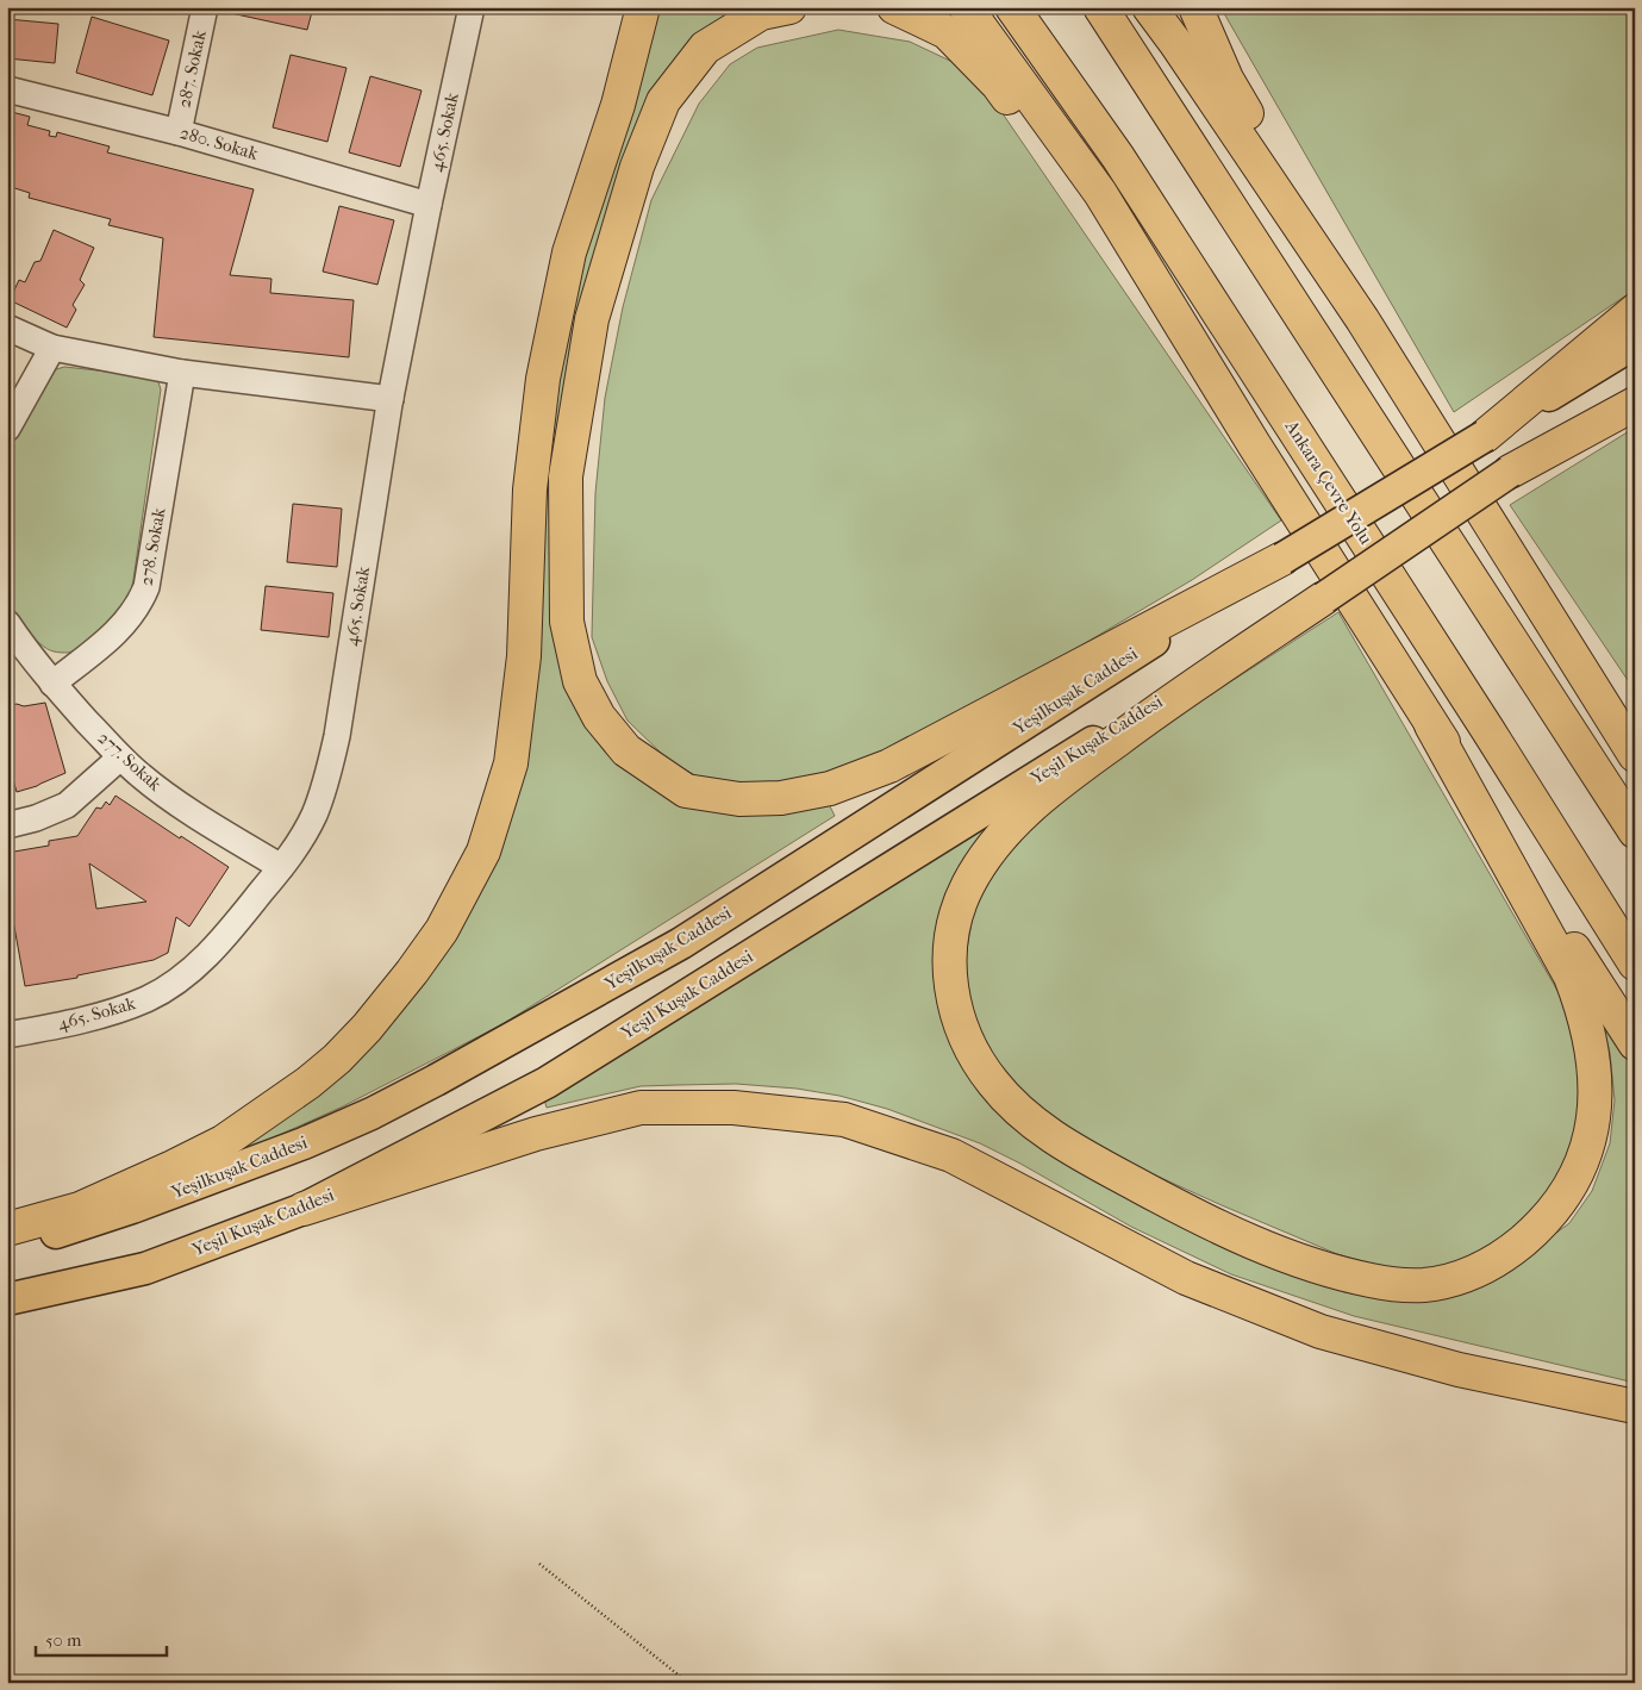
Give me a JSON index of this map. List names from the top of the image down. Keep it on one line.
{"streets":{"highway":["Ankara Çevre Yolu"],"main road":["Yeşilkuşak Caddesi","Yeşil Kuşak Caddesi"],"street":["287. Sokak","465. Sokak","280. Sokak","278. Sokak","277. Sokak"]},"crossings":[["287. Sokak","280. Sokak"],["465. Sokak","280. Sokak"],["465. Sokak","277. Sokak"],["278. Sokak","277. Sokak"]],"scale_bar":"50 m"}
